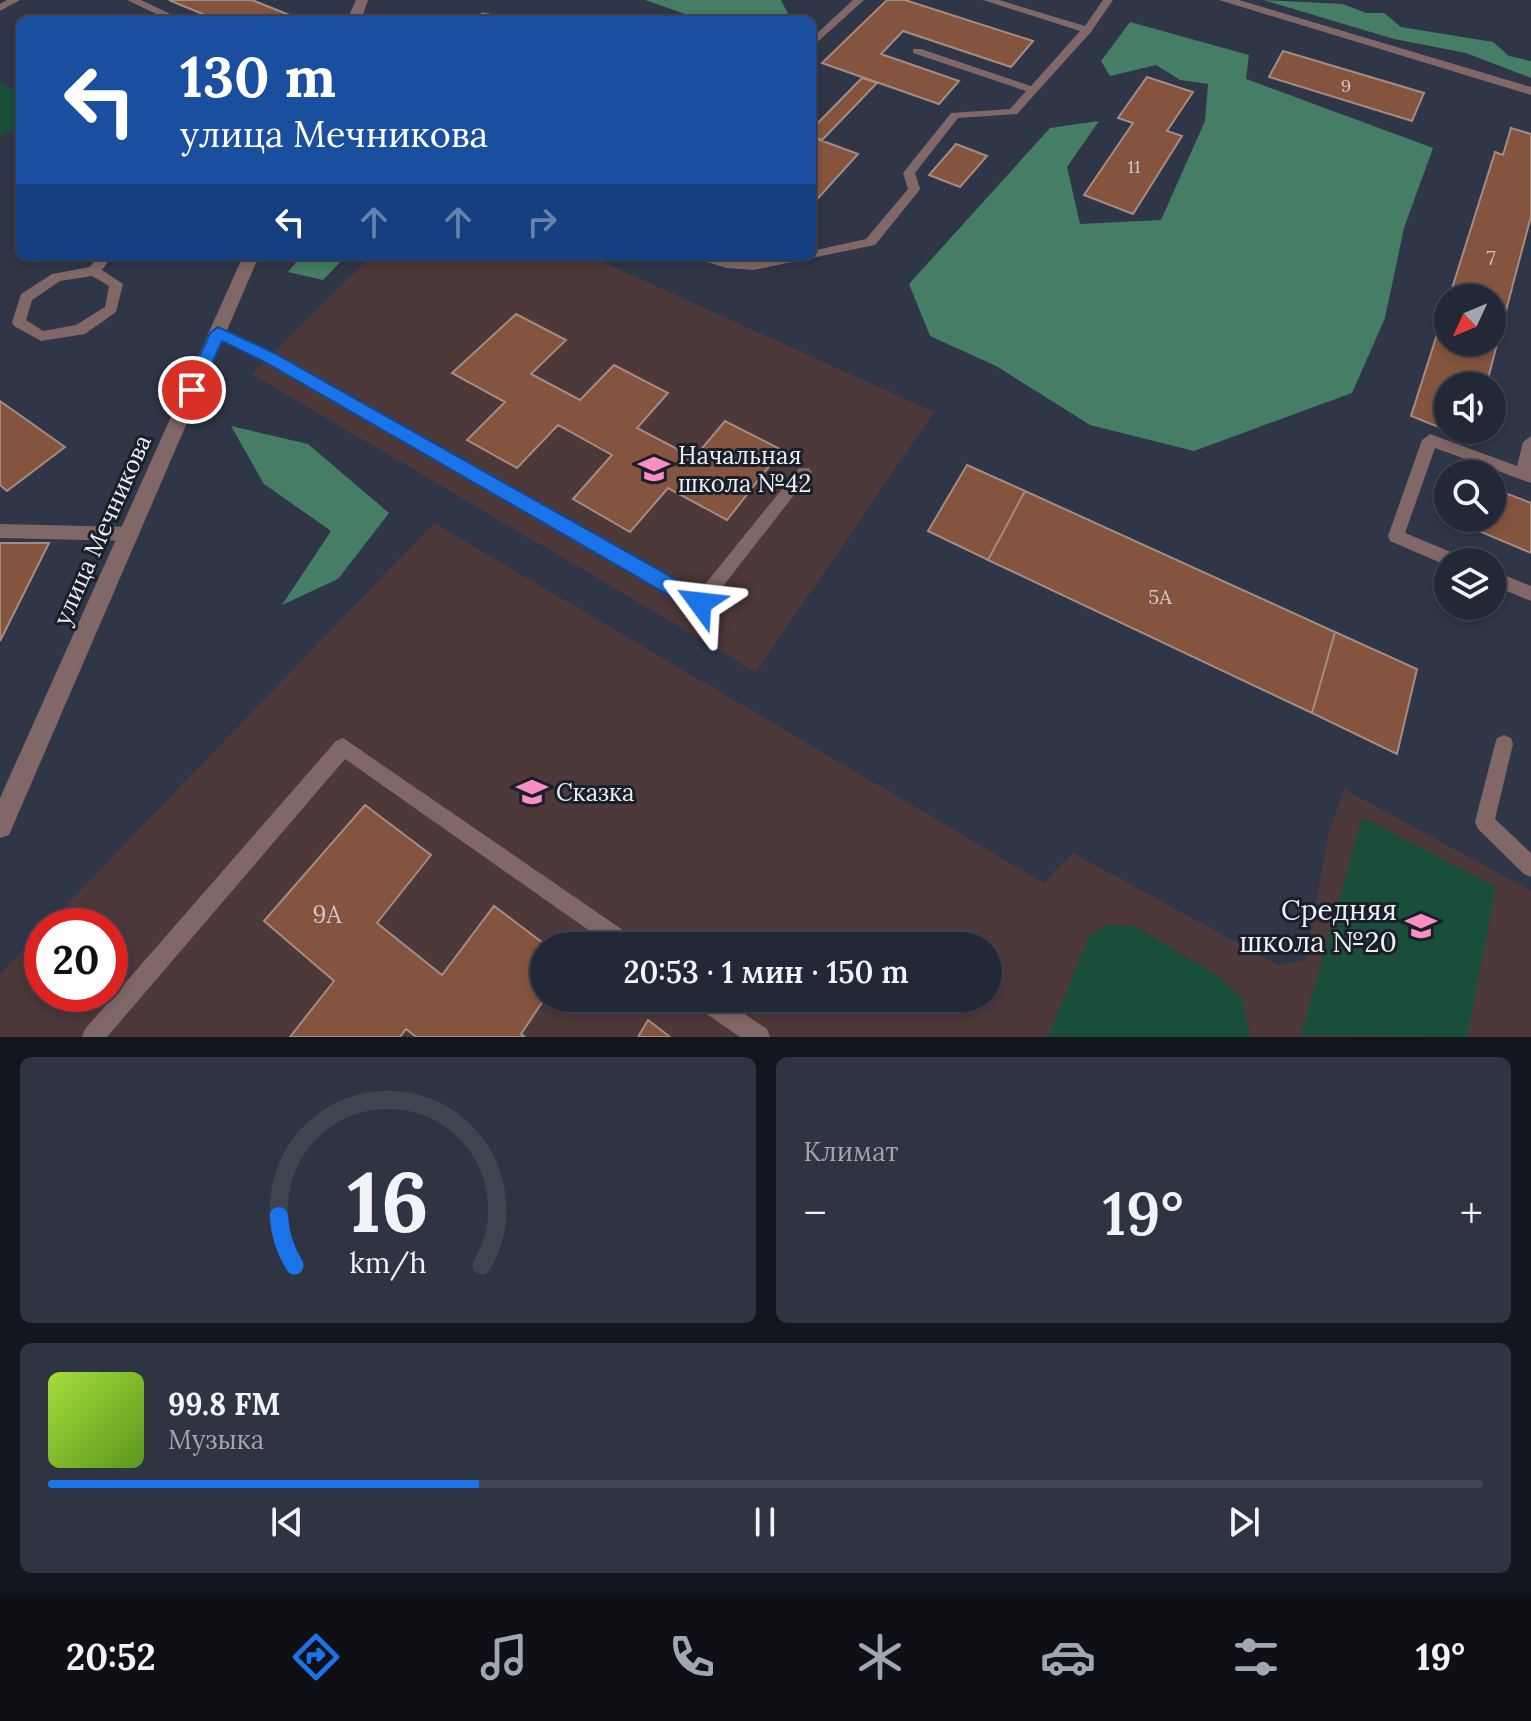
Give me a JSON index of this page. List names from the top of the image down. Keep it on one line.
{"streets":{"street":["улица Мечникова"]},"places":{"school or university":["Начальная школа №42","Сказка","Средняя школа №20"]},"house_numbers":["9","11","7","5А","9А"],"north":"bottom left","page":{"turn":["130 m","улица Мечникова"],"limit":"20","trip":"20:53 · 1 мин · 150 m","tile":"Климат","heat":["−","19°","+"],"song":["99.8 FM","Музыка"],"tabs":["20:52","19°"],"gauge":["16","km/h"]}}
